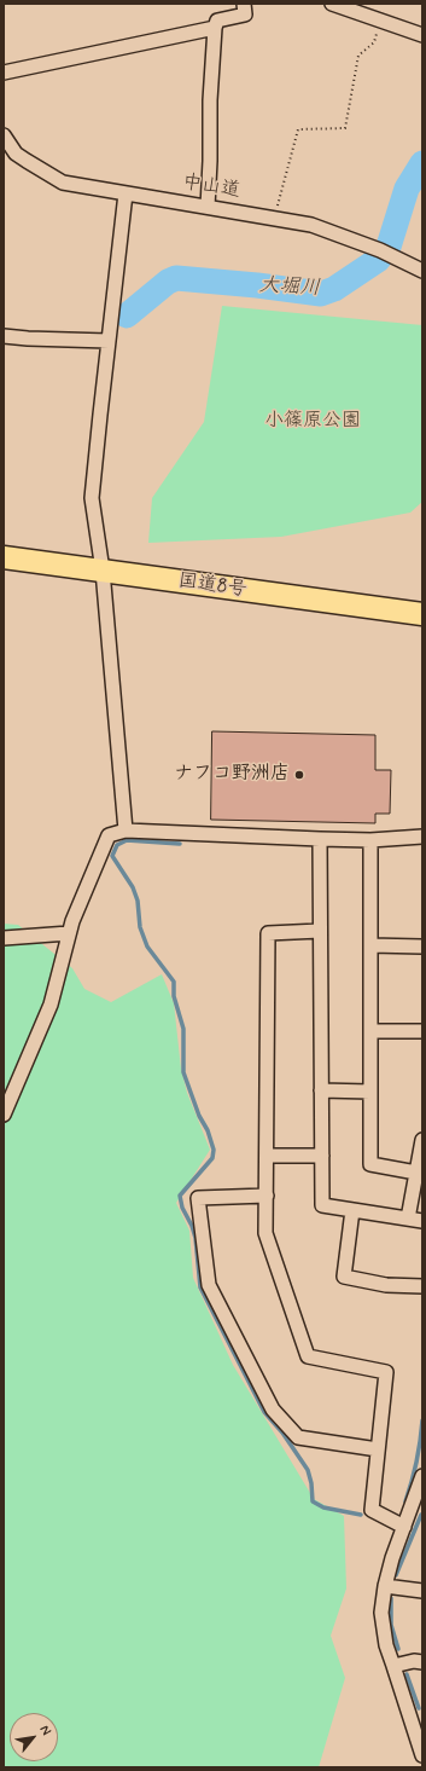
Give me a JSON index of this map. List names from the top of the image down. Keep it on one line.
{"streets":{"highway":["国道8号"],"street":["中山道"]},"water":["大堀川"],"parks":["小篠原公園"],"places":["ナフコ野洲店"],"north":"top right"}
